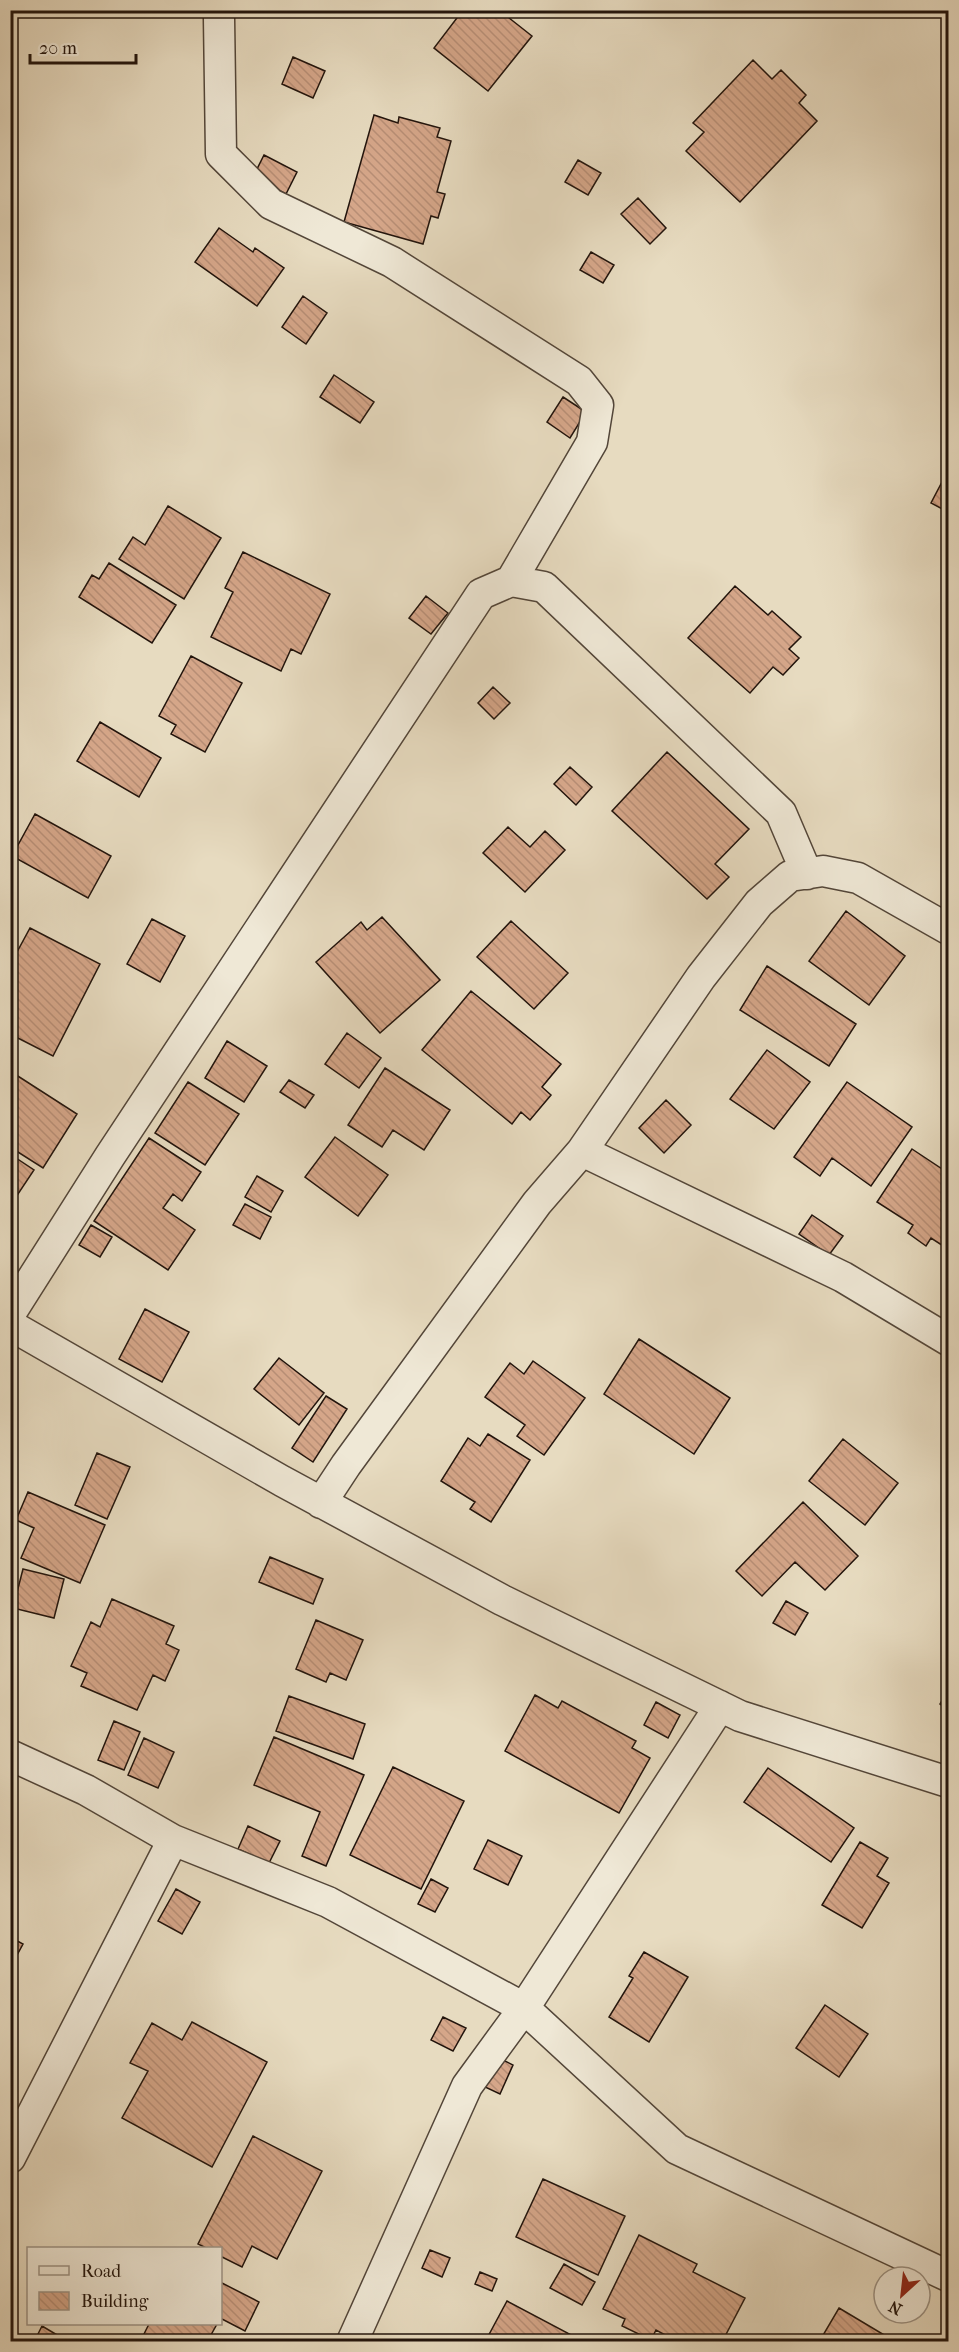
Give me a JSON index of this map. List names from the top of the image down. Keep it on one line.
{"legend":["Road","Building"],"scale_bar":"20 m","north":"bottom left"}
